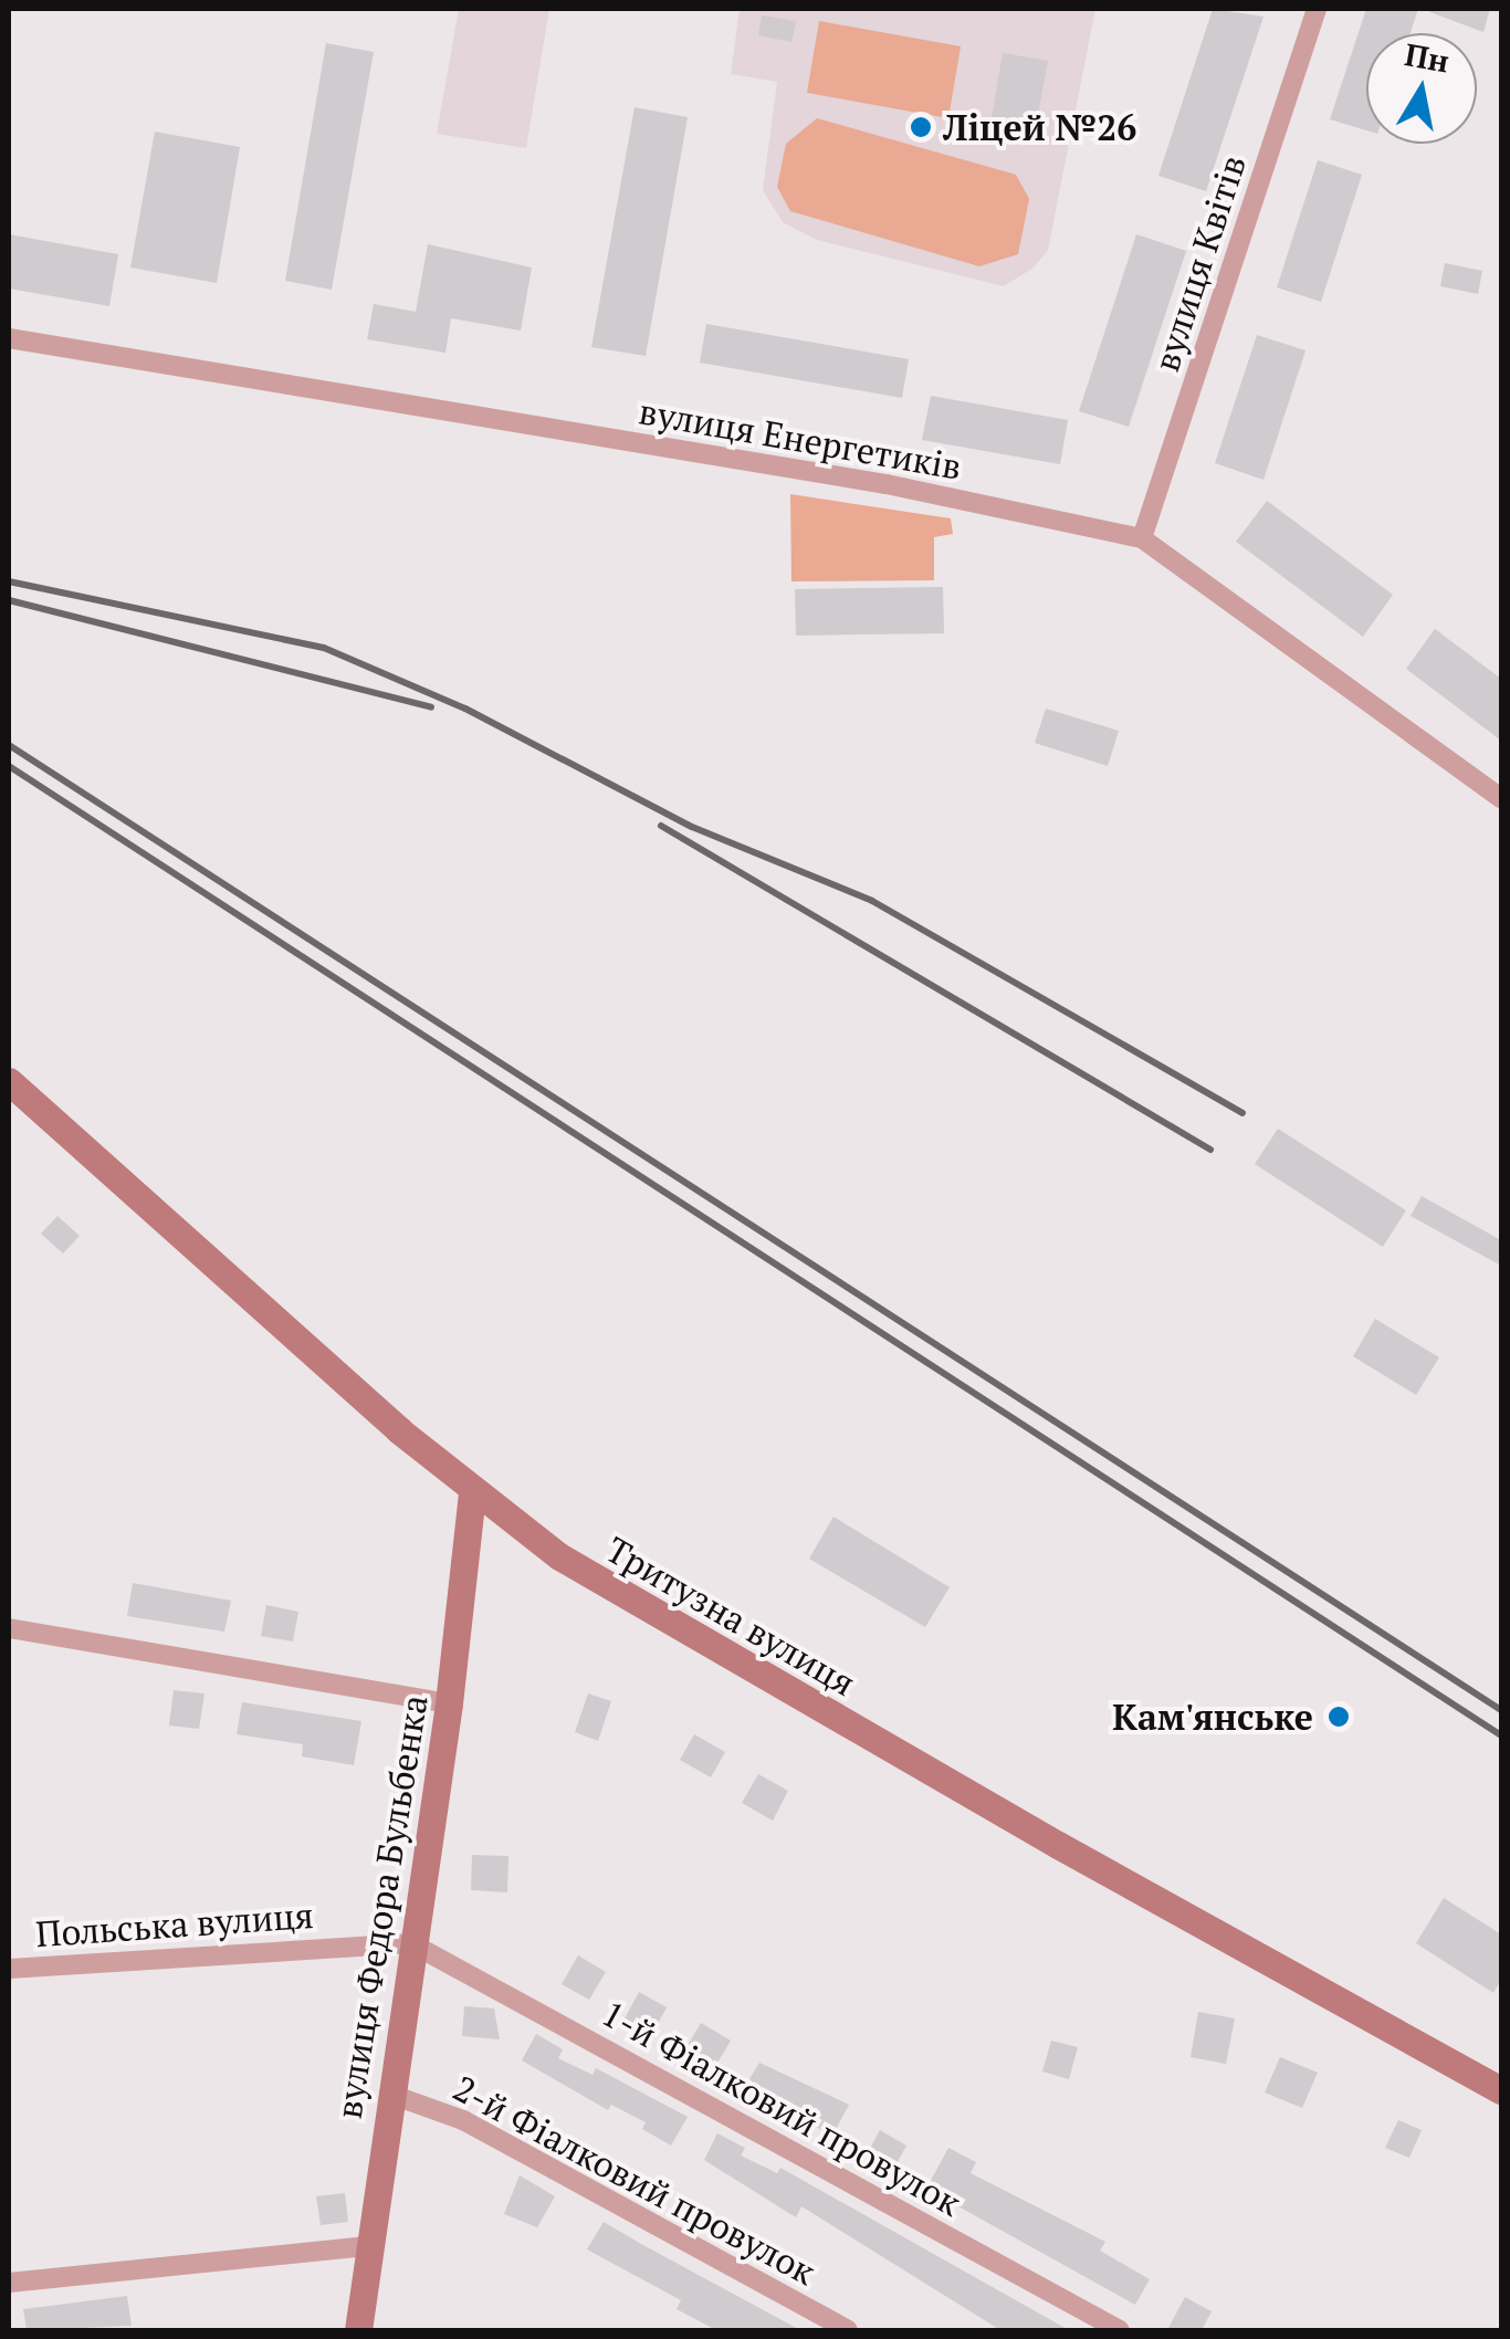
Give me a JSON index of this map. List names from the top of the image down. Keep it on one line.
{"streets":{"street":["вулиця Квітів","вулиця Енергетиків","Тритузна вулиця","вулиця Федора Бульбенка","Польська вулиця","1-й Фіалковий провулок","2-й Фіалковий провулок"]},"crossings":[["вулиця Квітів","вулиця Енергетиків"],["Тритузна вулиця","вулиця Федора Бульбенка"],["вулиця Федора Бульбенка","Польська вулиця"],["вулиця Федора Бульбенка","1-й Фіалковий провулок"],["вулиця Федора Бульбенка","2-й Фіалковий провулок"],["Польська вулиця","1-й Фіалковий провулок"]],"places":["Ліцей №26","Кам'янське"],"north":"top"}
